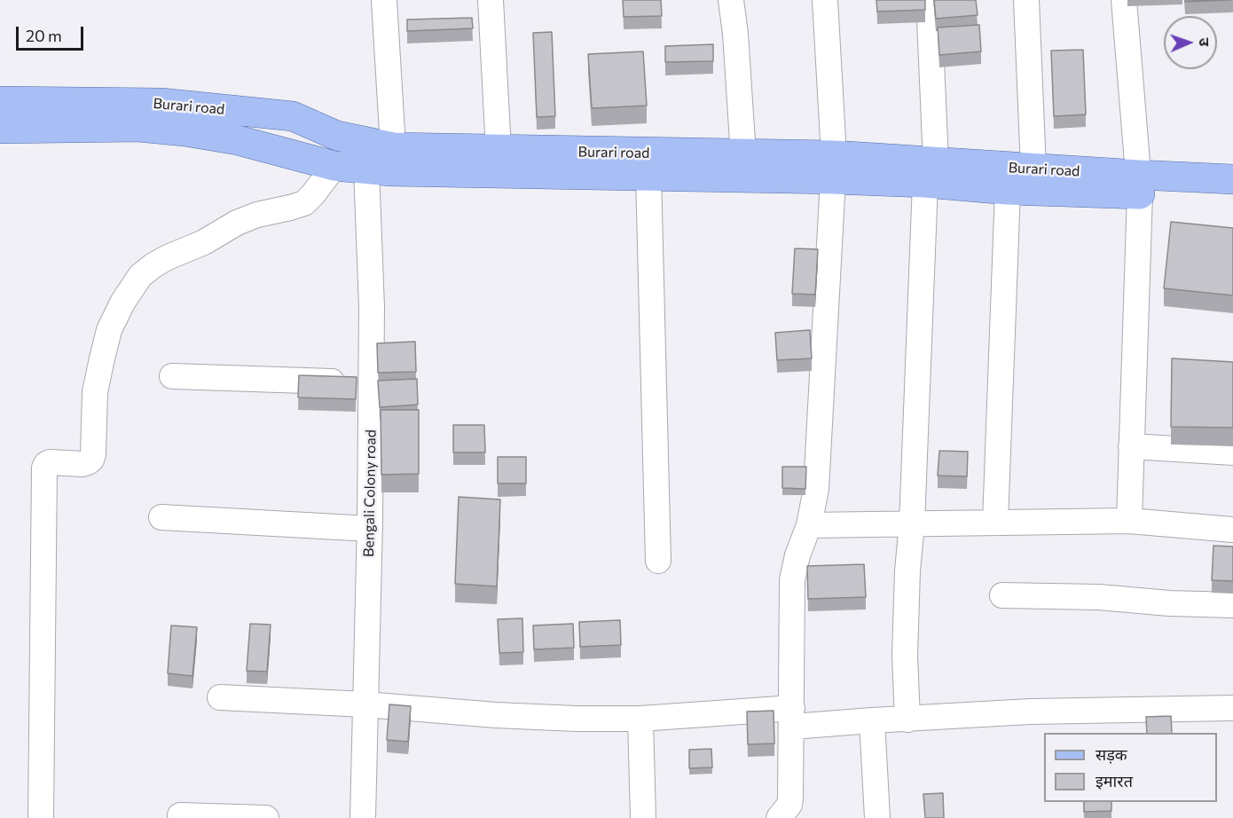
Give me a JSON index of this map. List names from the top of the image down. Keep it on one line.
{"streets":{"main road":["Burari road"],"street":["Bengali Colony road"]},"crossings":[["Burari road","Bengali Colony road"]],"legend":["सड़क","इमारत"],"scale_bar":"20 m","north":"right"}
